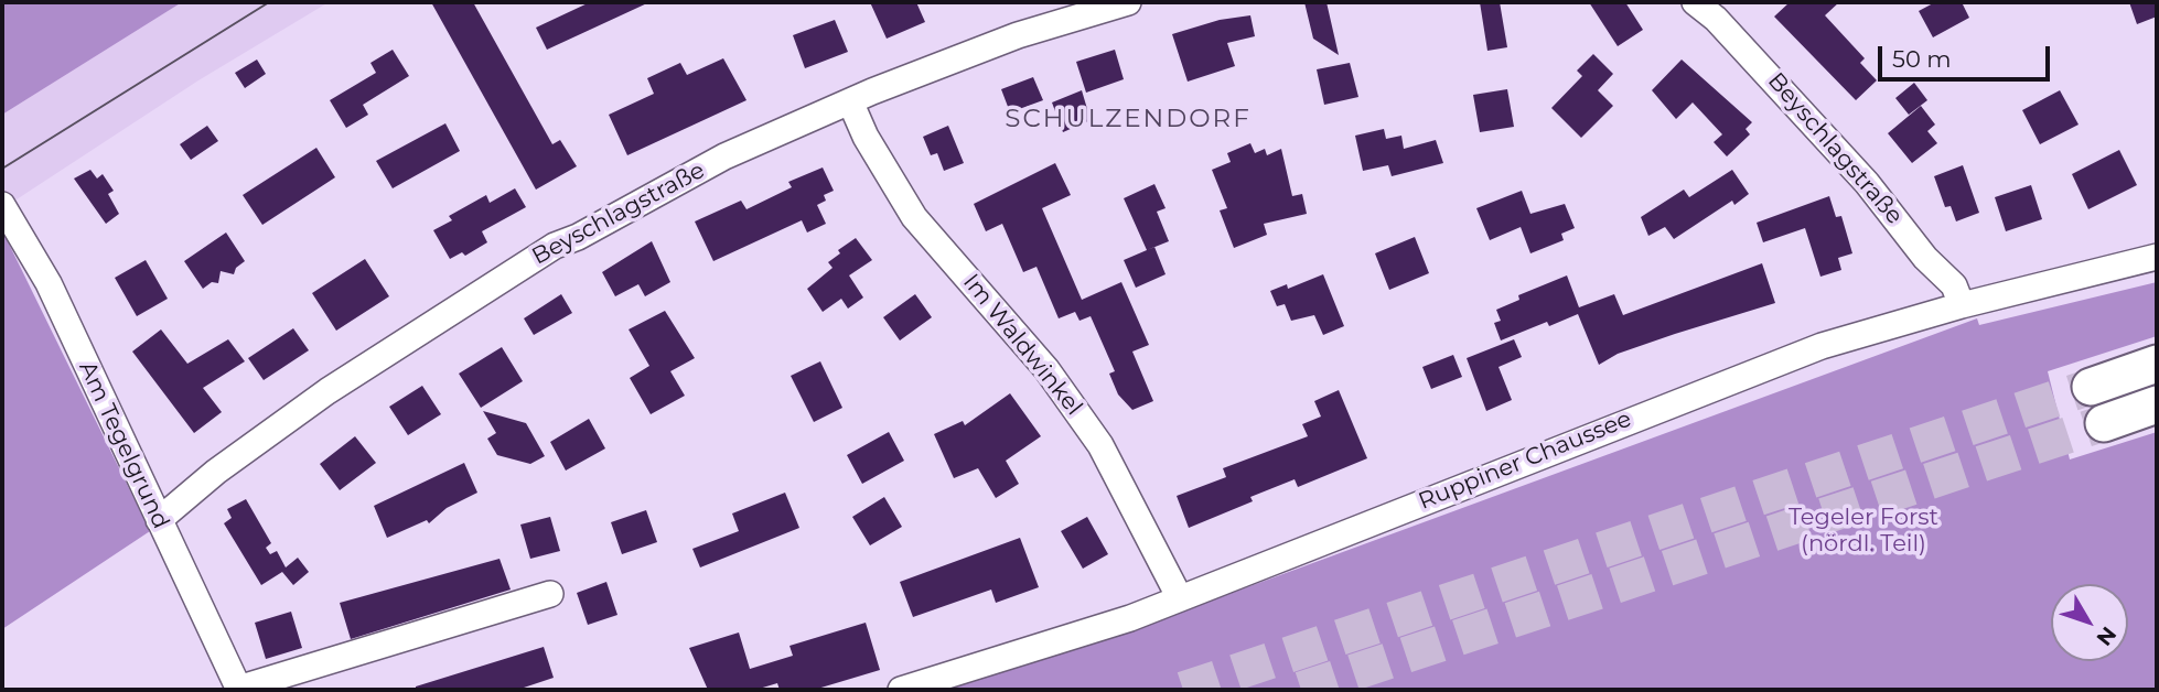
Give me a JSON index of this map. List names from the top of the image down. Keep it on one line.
{"streets":{"street":["Beyschlagstraße","Im Waldwinkel","Am Tegelgrund","Ruppiner Chaussee"]},"crossings":[["Beyschlagstraße","Im Waldwinkel"],["Beyschlagstraße","Am Tegelgrund"],["Beyschlagstraße","Ruppiner Chaussee"],["Im Waldwinkel","Ruppiner Chaussee"]],"districts":["SCHULZENDORF"],"parks":["Tegeler Forst (nördl. Teil)"],"scale_bar":"50 m","north":"bottom right"}
